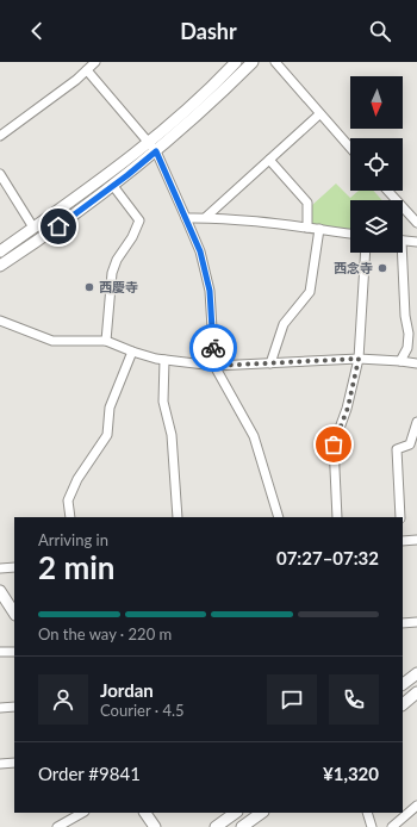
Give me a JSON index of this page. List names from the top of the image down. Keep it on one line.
{"places":["西念寺","西慶寺"],"north":"bottom","page":{"header":"Dashr","heading":["2 min","Arriving in","07:27–07:32"],"panel":["Jordan","Courier · 4.5","Order #9841","¥1,320"],"bar":"On the way · 220 m"}}
